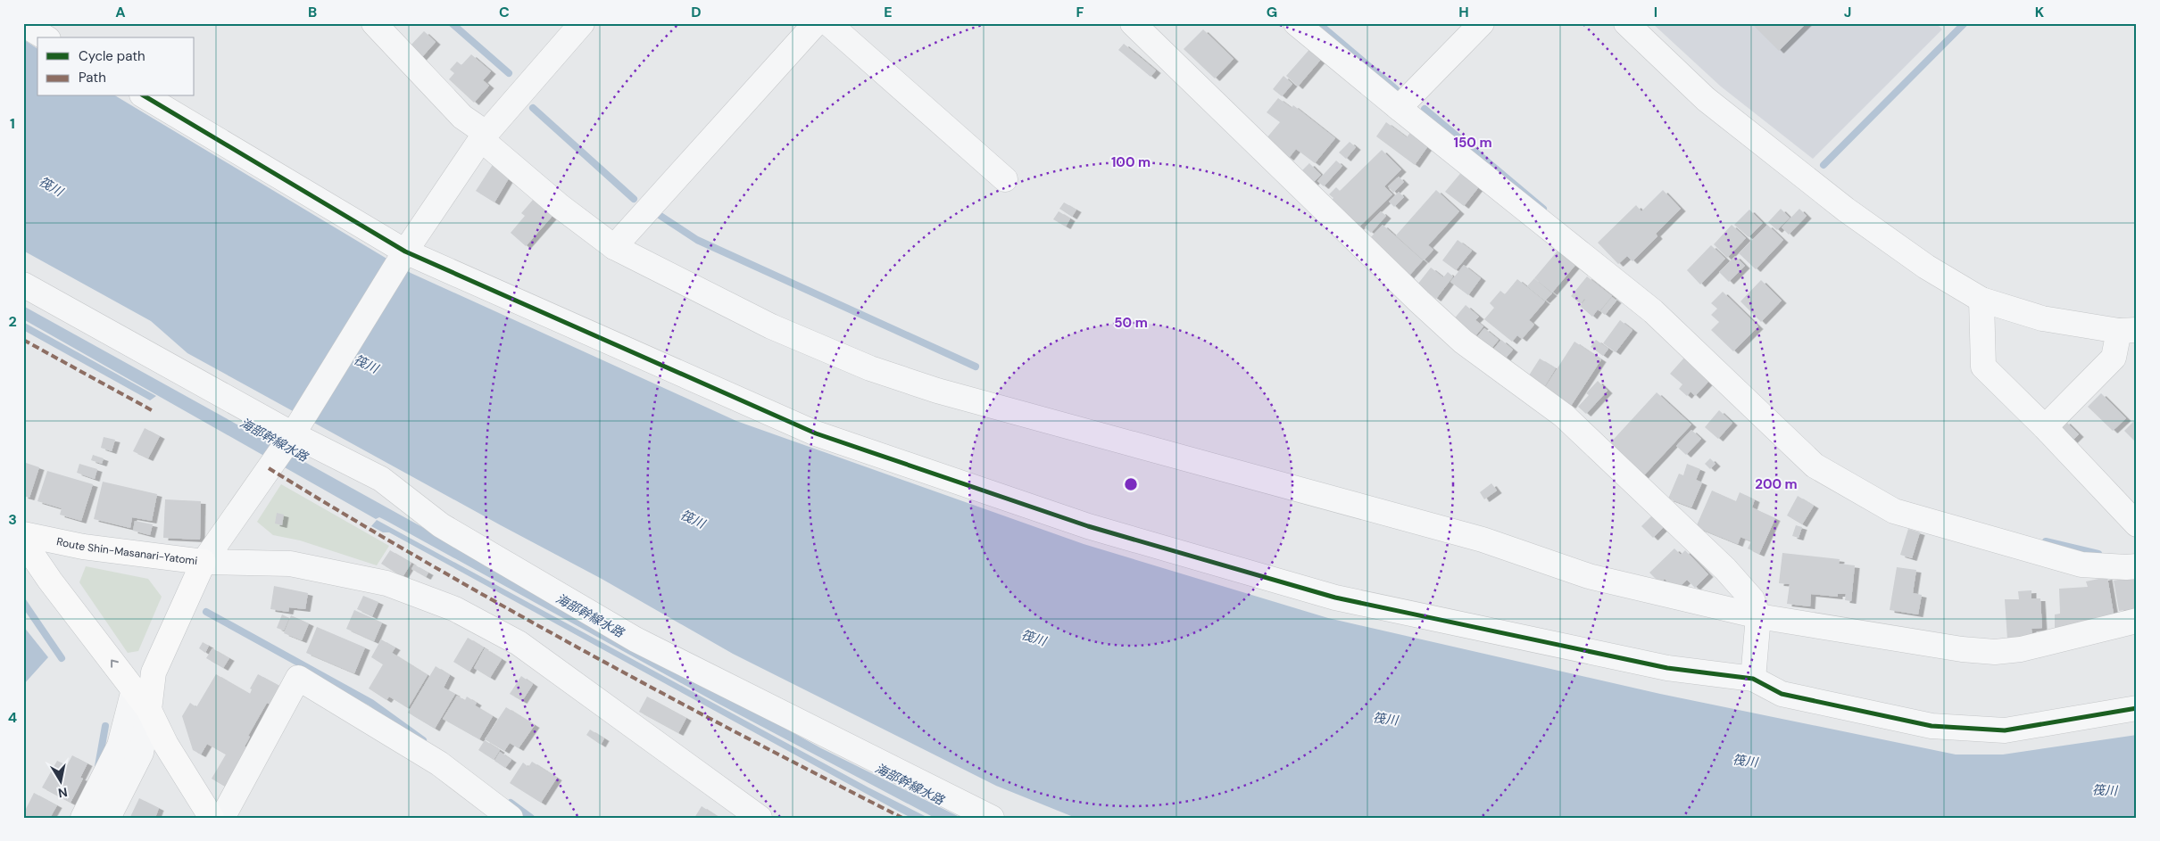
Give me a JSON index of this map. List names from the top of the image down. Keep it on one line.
{"streets":{"main road":["Route Shin-Masanari-Yatomi"]},"water":["筏川","海部幹線水路"],"legend":["Cycle path","Path"],"north":"bottom","grid":{"columns":["A","B","C","D","E","F","G","H","I","J","K"],"rows":["1","2","3","4"]},"rings":["150 m","100 m","50 m","200 m"]}
